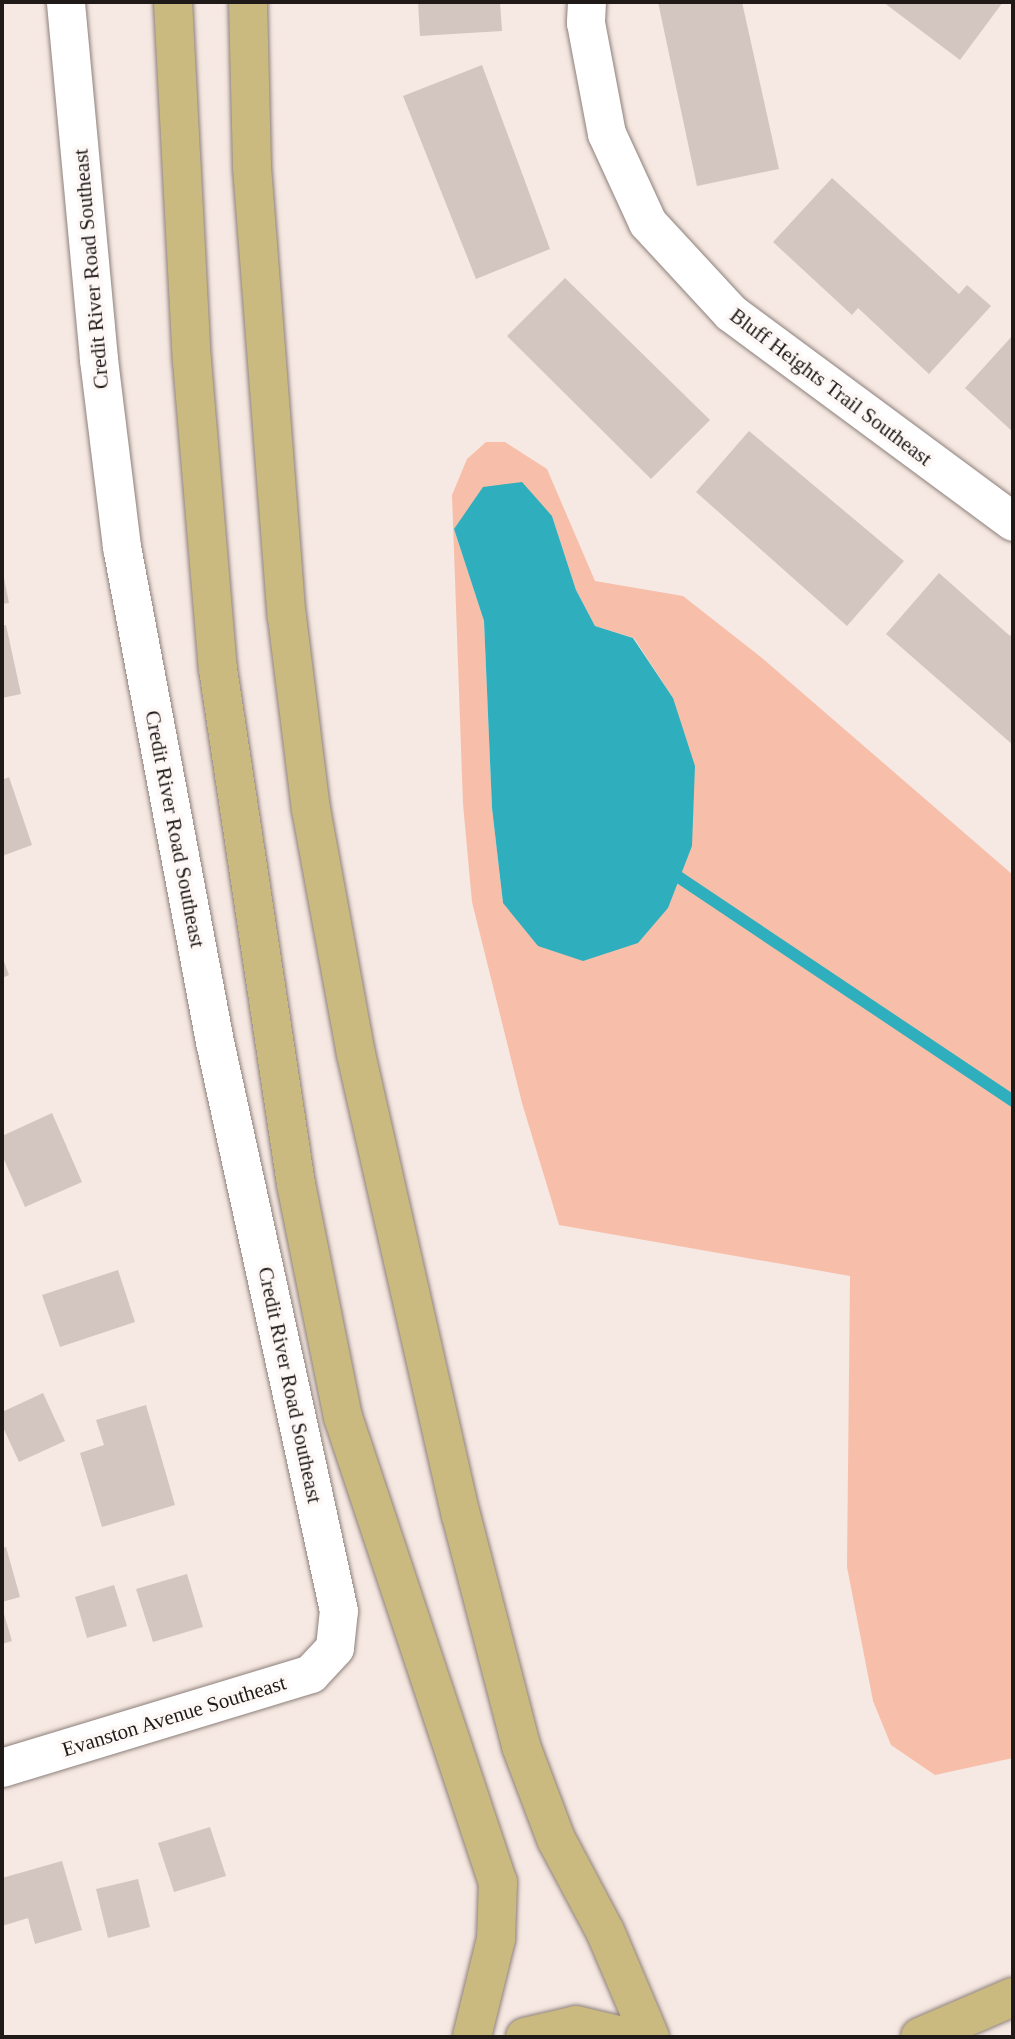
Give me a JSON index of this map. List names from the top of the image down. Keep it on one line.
{"streets":{"street":["Credit River Road Southeast","Bluff Heights Trail Southeast","Evanston Avenue Southeast"]},"crossings":[["Credit River Road Southeast","Evanston Avenue Southeast"]]}
